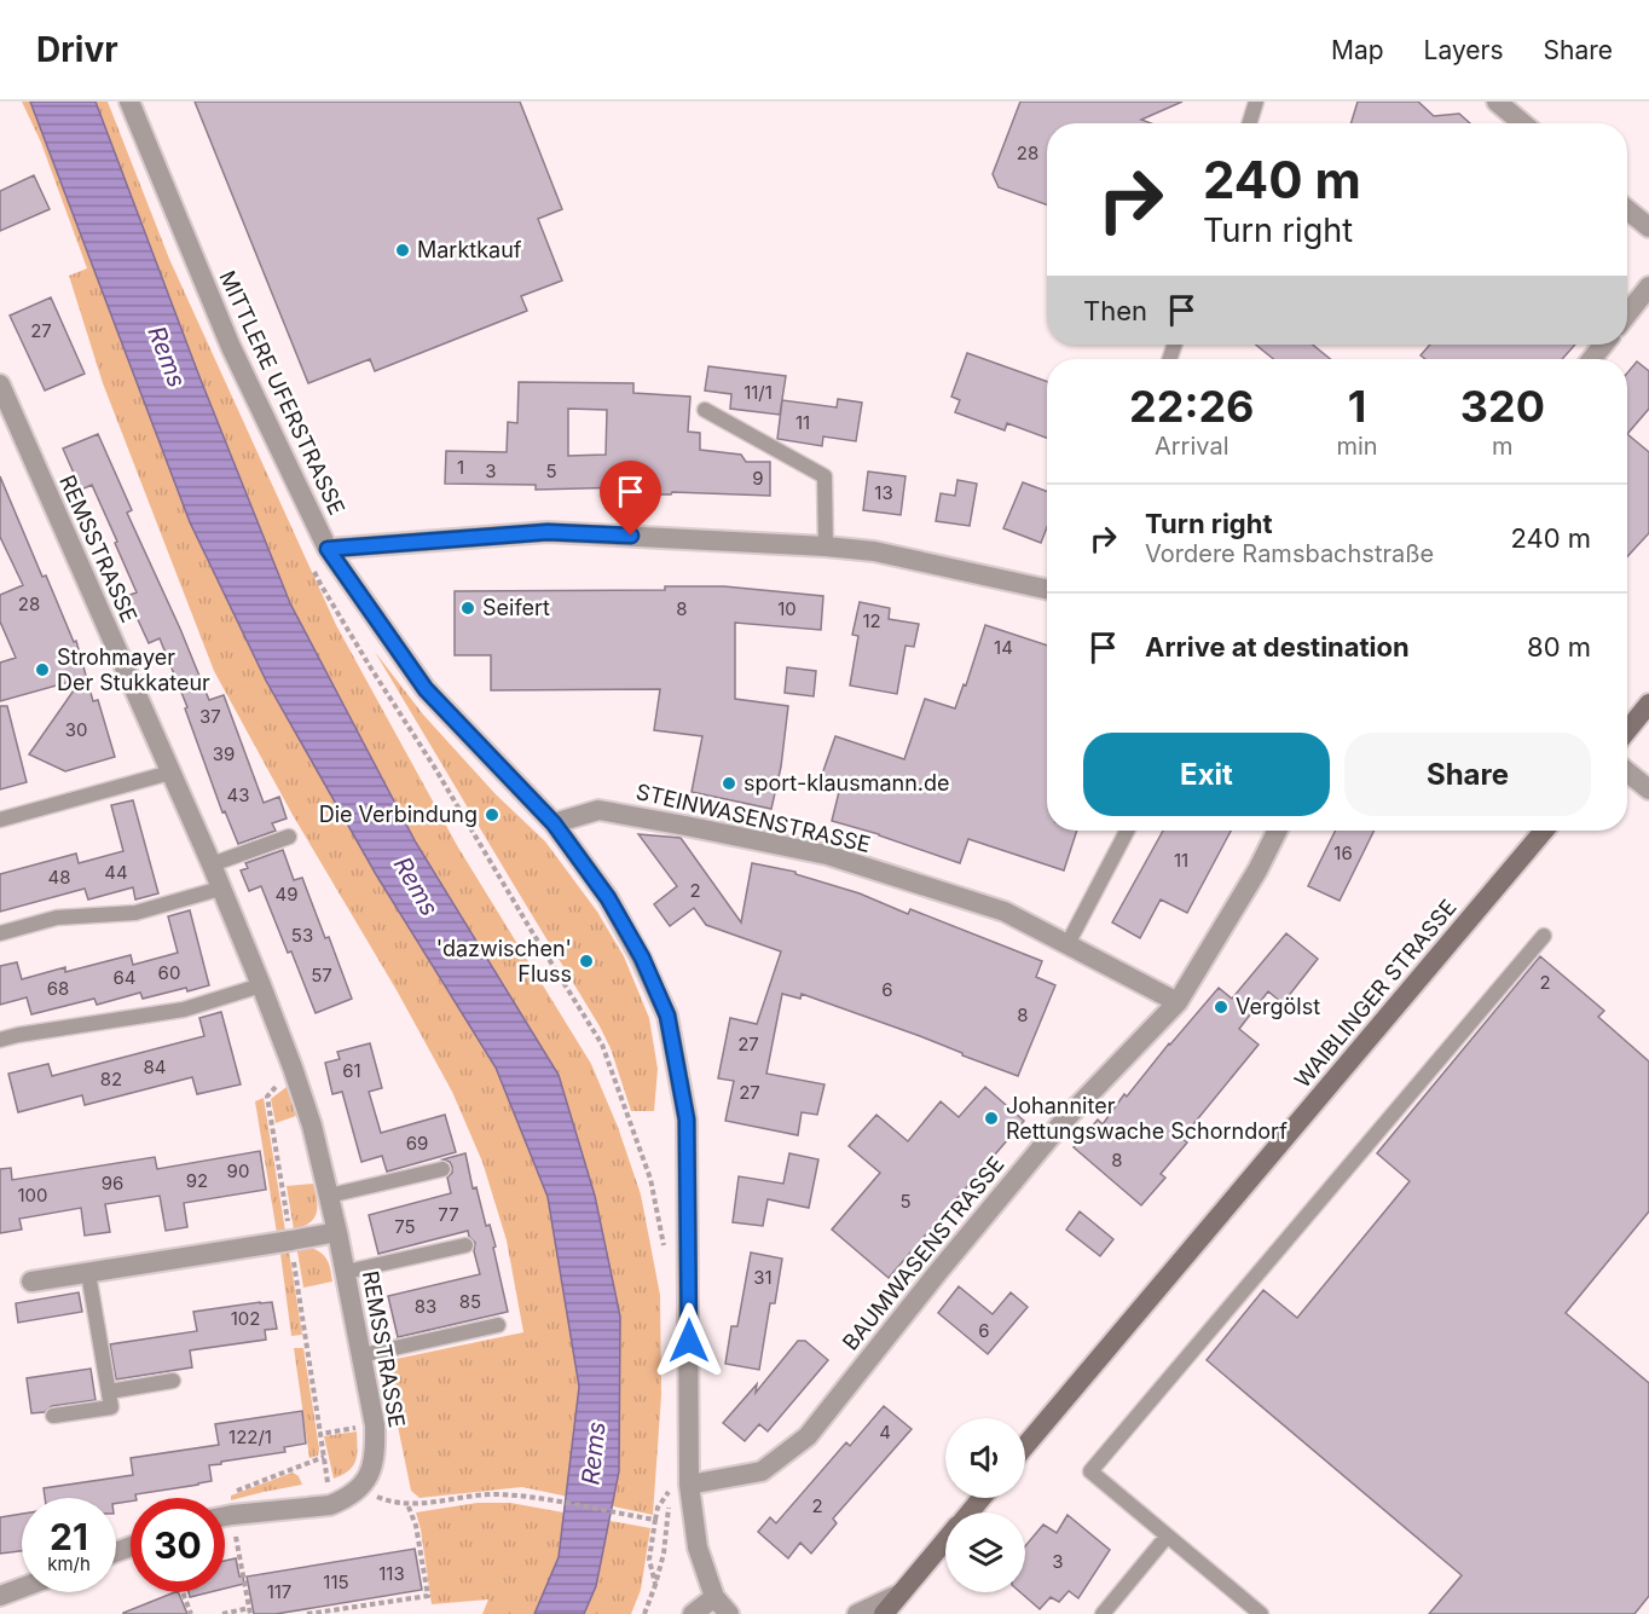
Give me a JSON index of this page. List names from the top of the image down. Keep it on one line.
{"streets":{"main road":["WAIBLINGER STRASSE"],"street":["MITTLERE UFERSTRASSE","REMSSTRASSE","STEINWASENSTRASSE","BAUMWASENSTRASSE"]},"crossings":[["MITTLERE UFERSTRASSE","STEINWASENSTRASSE"],["MITTLERE UFERSTRASSE","BAUMWASENSTRASSE"],["STEINWASENSTRASSE","BAUMWASENSTRASSE"]],"water":["Rems"],"places":["Marktkauf","Seifert","Strohmayer Der Stukkateur","sport-klausmann.de","Die Verbindung","'dazwischen' Fluss","Vergölst","Johanniter Rettungswache Schorndorf"],"house_numbers":["28","27","11/1","11","1","3","5","9","13","28","8","10","12","14","37","30","39","43","16","11","44","48","2","49","53","60","57","64","2","68","6","8","27","84","61","82","27","69","8","90","92","96","100","5","77","75","31","85","83","102","6","4","122/1","2","3","113","115","117"],"page":{"header":"Drivr","nav":["Map","Layers","Share"],"turn":["240 m","Turn right"],"then":"Then","eta":["22:26","Arrival","1","min","320","m"],"list":[{"name":"Turn right","note":"Vordere Ramsbachstraße","value":"240 m"},{"name":"Arrive at destination","value":"80 m"}],"buttons":["Exit","Share"],"speed":"21 km/h","limit":"30"}}
